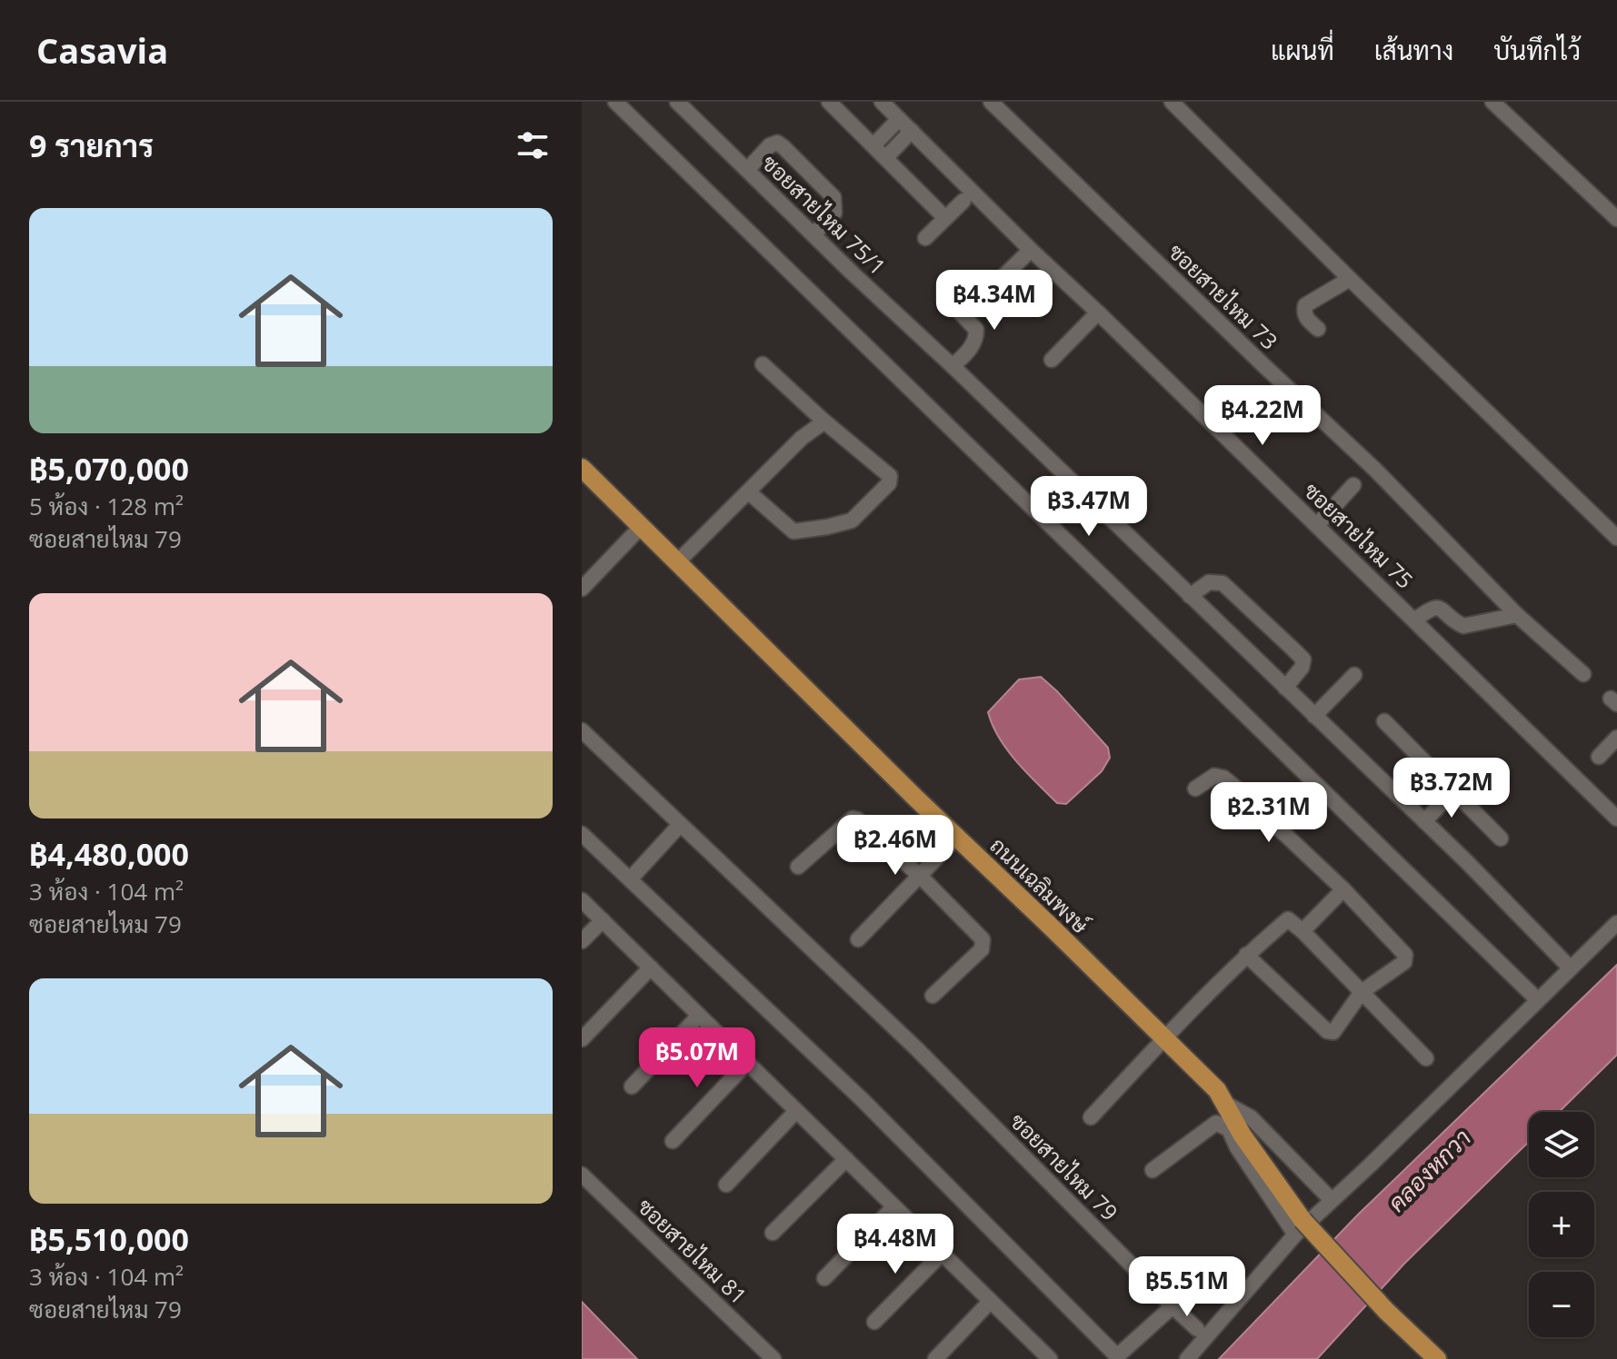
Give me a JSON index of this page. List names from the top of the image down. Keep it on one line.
{"streets":{"main road":["ถนนเฉลิมพงษ์"],"street":["ซอยสายไหม 75/1","ซอยสายไหม 73","ซอยสายไหม 75","ซอยสายไหม 79","ซอยสายไหม 81"]},"water":["คลองหกวา"],"page":{"header":"Casavia","nav":["แผนที่","เส้นทาง","บันทึกไว้"],"heading":"9 รายการ","list":[{"name":"฿5,070,000","note":"5 ห้อง · 128 m² · ซอยสายไหม 79"},{"name":"฿4,480,000","note":"3 ห้อง · 104 m² · ซอยสายไหม 79"},{"name":"฿5,510,000","note":"3 ห้อง · 104 m² · ซอยสายไหม 79"}],"price":["฿4.34M","฿4.22M","฿3.47M","฿3.72M","฿2.31M","฿2.46M","฿5.07M","฿4.48M","฿5.51M"],"map_buttons":["+","−"]}}
